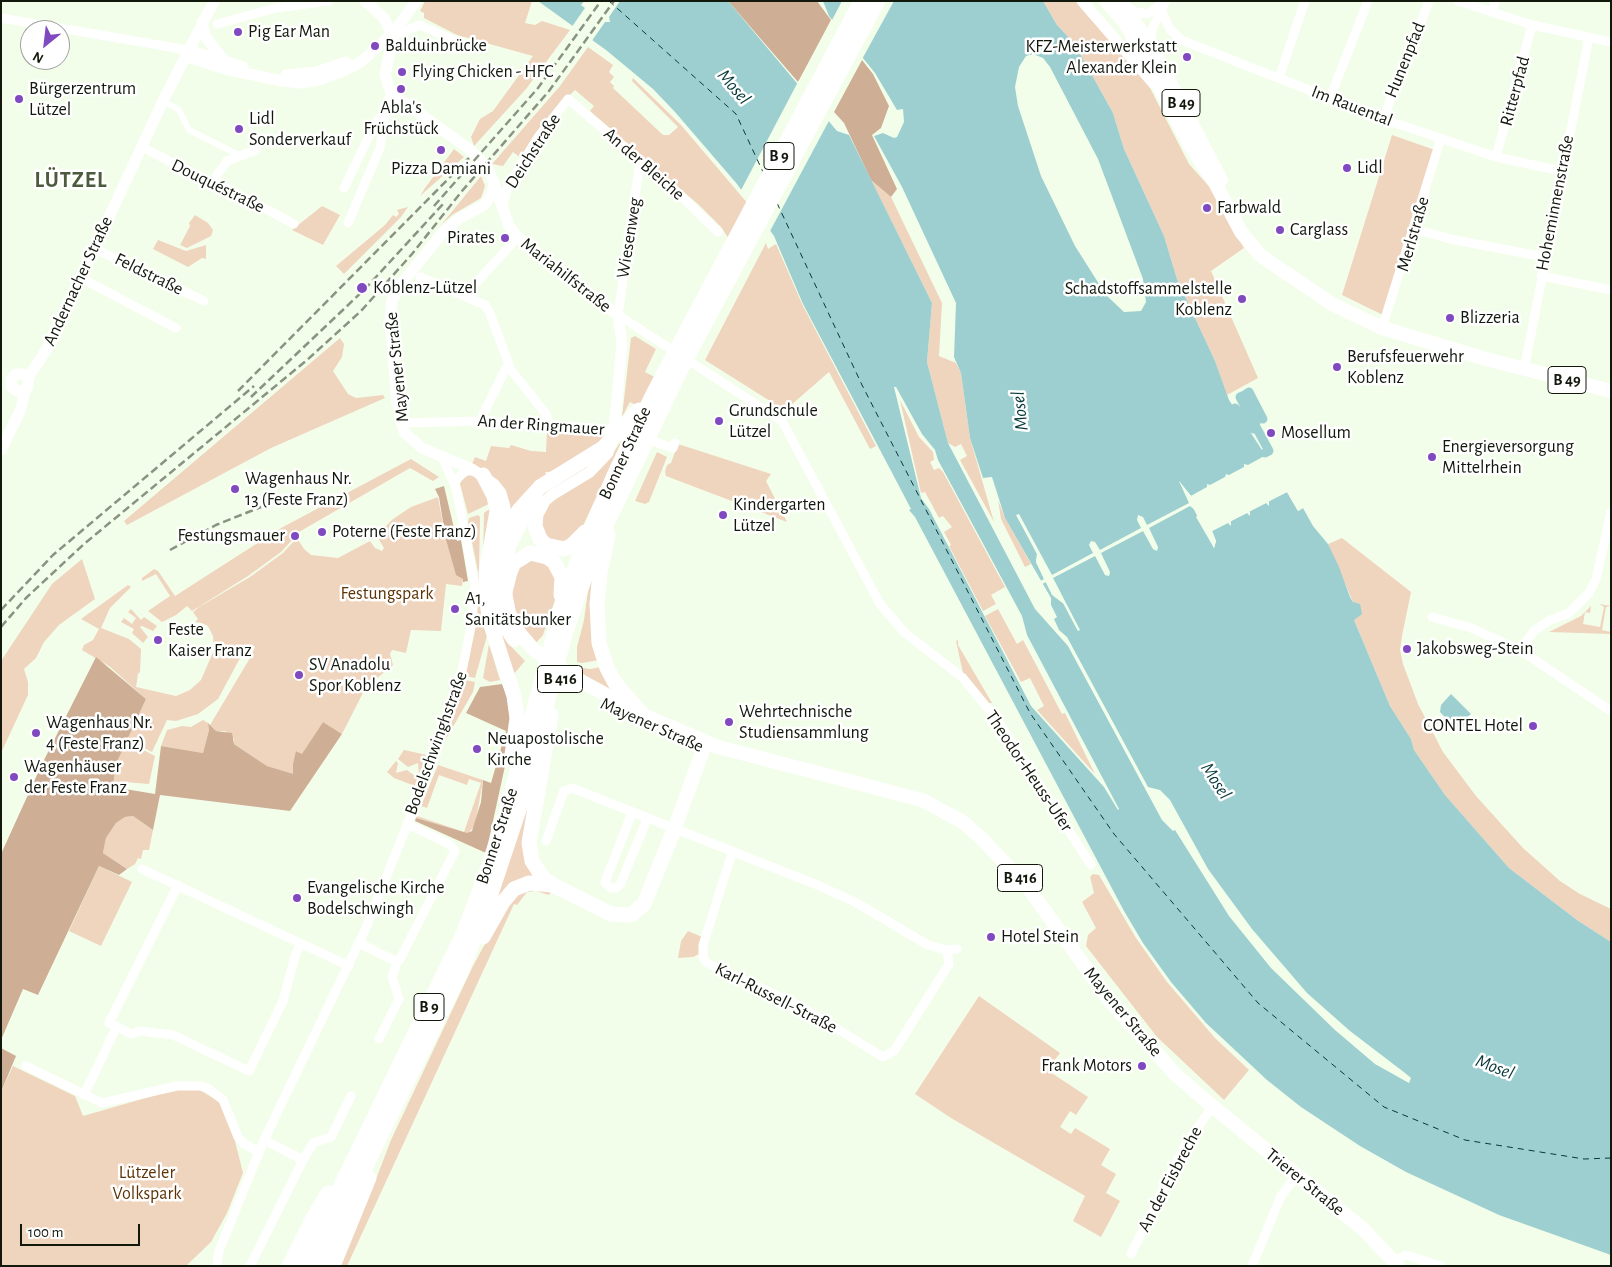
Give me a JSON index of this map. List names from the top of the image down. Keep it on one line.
{"streets":{"highway":["B 9","Bonner Straße","B 416"],"main road":["B 49","Mayener Straße","Trierer Straße"],"street":["Hunenpfad","Ritterpfad","Im Rauental","Deichstraße","An der Bleiche","Douquéstraße","Hoheminnenstraße","Merlstraße","Wiesenweg","Feldstraße","Mariahilfstraße","Andernacher Straße","An der Ringmauer","Bodelschwinghstraße","Theodor-Heuss-Ufer","Karl-Russell-Straße","An der Eisbreche"]},"crossings":[["Hunenpfad","Im Rauental"],["Ritterpfad","Im Rauental"],["B 49","Hoheminnenstraße"],["B 49","Merlstraße"],["Im Rauental","Hoheminnenstraße"],["Im Rauental","Merlstraße"],["Deichstraße","An der Bleiche"],["Deichstraße","Mariahilfstraße"],["B 9","Bonner Straße"],["An der Bleiche","Wiesenweg"],["Douquéstraße","Andernacher Straße"],["Wiesenweg","Mariahilfstraße"],["Wiesenweg","Theodor-Heuss-Ufer"],["Feldstraße","Andernacher Straße"],["Mariahilfstraße","Mayener Straße"],["Mariahilfstraße","An der Ringmauer"],["Mariahilfstraße","Theodor-Heuss-Ufer"],["Mayener Straße","An der Ringmauer"],["Mayener Straße","B 416"],["Mayener Straße","Bodelschwinghstraße"],["Mayener Straße","An der Eisbreche"],["Mayener Straße","Trierer Straße"],["Bonner Straße","B 416"],["An der Eisbreche","Trierer Straße"]],"districts":["LÜTZEL"],"water":["Mosel"],"parks":["Festungspark","Lützeler Volkspark"],"places":["Pig Ear Man","Balduinbrücke","KFZ-Meisterwerkstatt Alexander Klein","Flying Chicken - HFC","Abla's Früchstück","Bürgerzentrum Lützel","Lidl Sonderverkauf","Pizza Damiani","Lidl","Farbwald","Carglass","Pirates","Koblenz-Lützel","Schadstoffsammelstelle Koblenz","Blizzeria","Berufsfeuerwehr Koblenz","Grundschule Lützel","Mosellum","Energieversorgung Mittelrhein","Wagenhaus Nr. 13 (Feste Franz)","Kindergarten Lützel","Poterne (Feste Franz)","Festungsmauer","A1, Sanitätsbunker","Feste Kaiser Franz","Jakobsweg-Stein","SV Anadolu Spor Koblenz","Wehrtechnische Studiensammlung","CONTEL Hotel","Wagenhaus Nr. 4 (Feste Franz)","Neuapostolische Kirche","Wagenhäuser der Feste Franz","Evangelische Kirche Bodelschwingh","Hotel Stein","Frank Motors"],"scale_bar":"100 m","north":"bottom left"}
